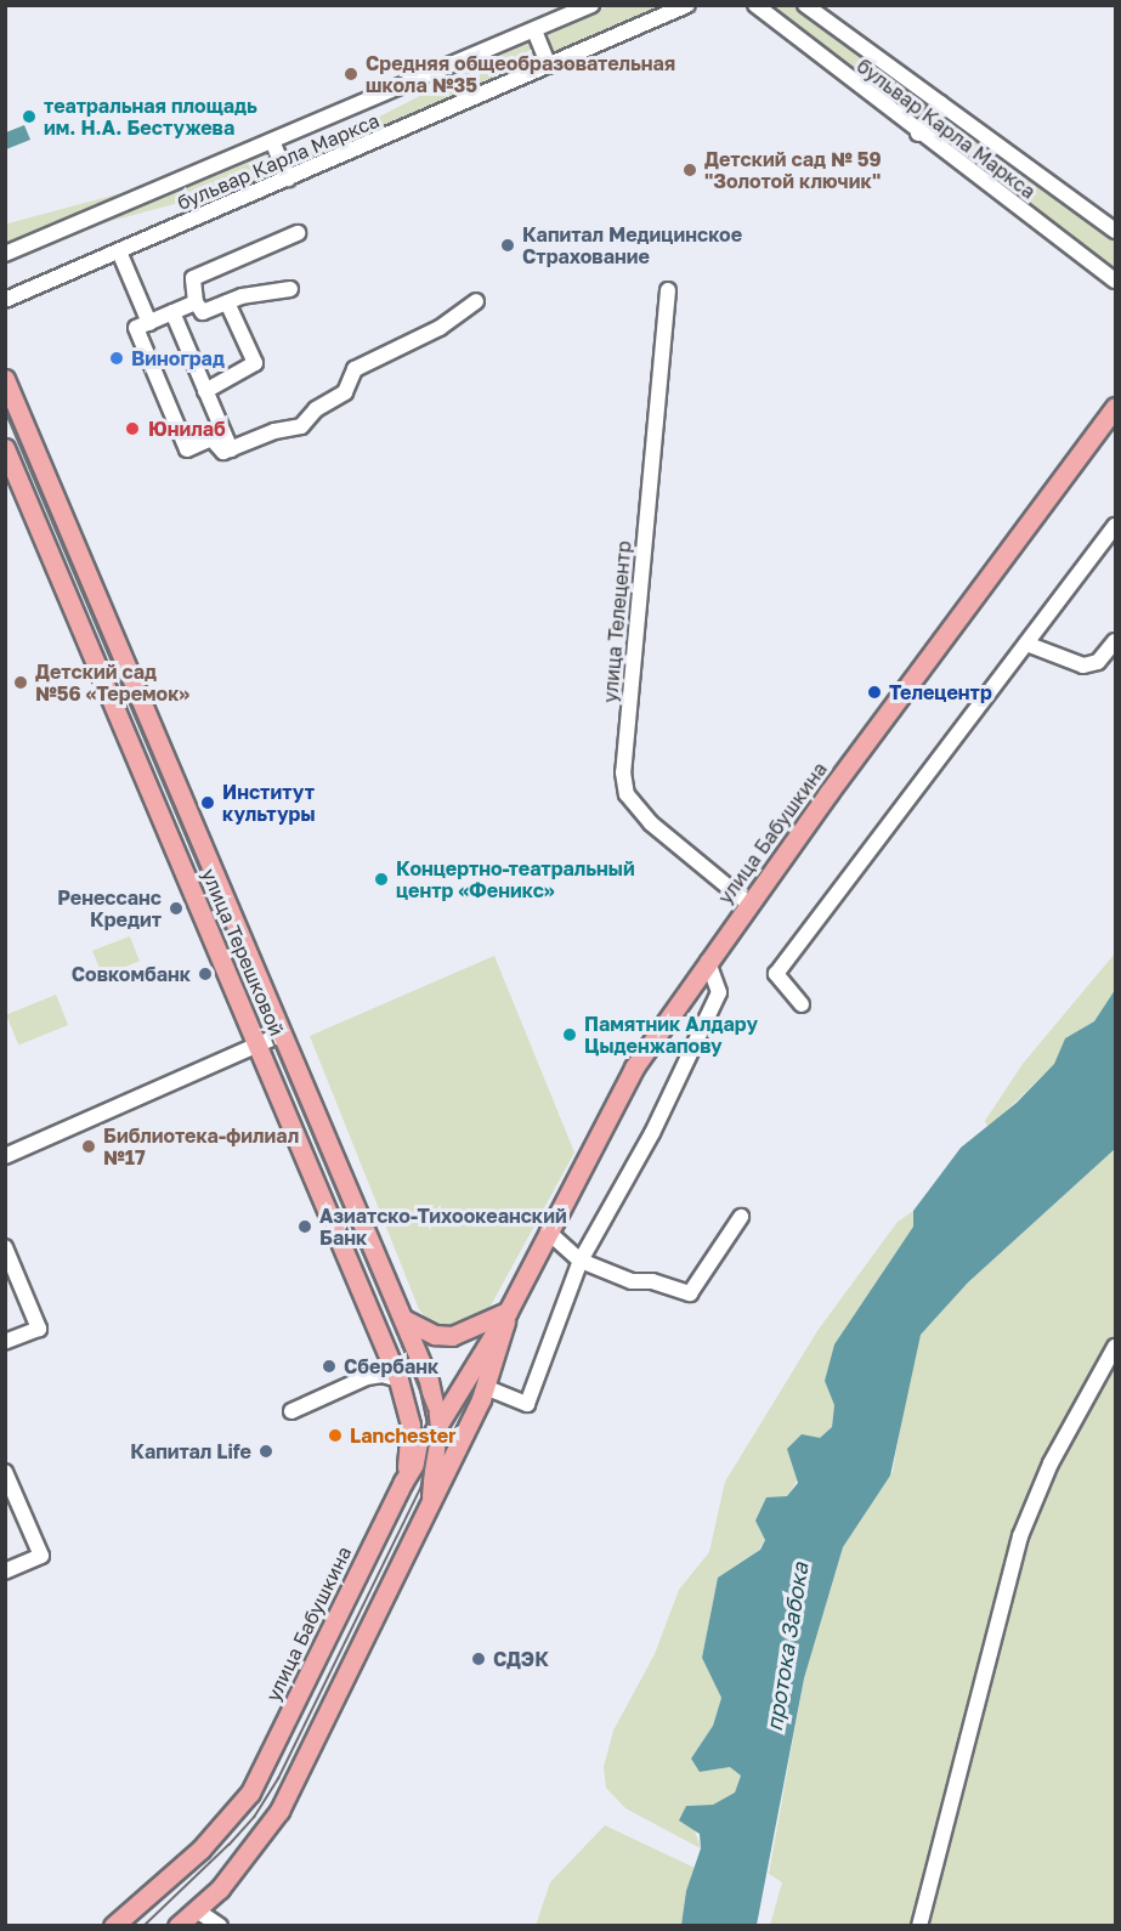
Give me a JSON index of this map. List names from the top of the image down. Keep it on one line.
{"streets":{"main road":["улица Бабушкина","улица Терешковой"],"street":["бульвар Карла Маркса","улица Телецентр"]},"crossings":[["улица Телецентр","улица Бабушкина"],["улица Бабушкина","улица Терешковой"]],"water":["протока Забока"],"places":["Средняя общеобразовательная школа №35","театральная площадь им. Н.А. Бестужева","Детский сад № 59 \"Золотой ключик\"","Капитал Медицинское Страхование","Виноград","Юнилаб","Детский сад №56 «Теремок»","Телецентр","Институт культуры","Концертно-театральный центр «Феникс»","Ренессанс Кредит","Совкомбанк","Памятник Алдару Цыденжапову","Библиотека-филиал №17","Азиатско-Тихоокеанский Банк","Сбербанк","Lanchester","Капитал Life","СДЭК"]}
